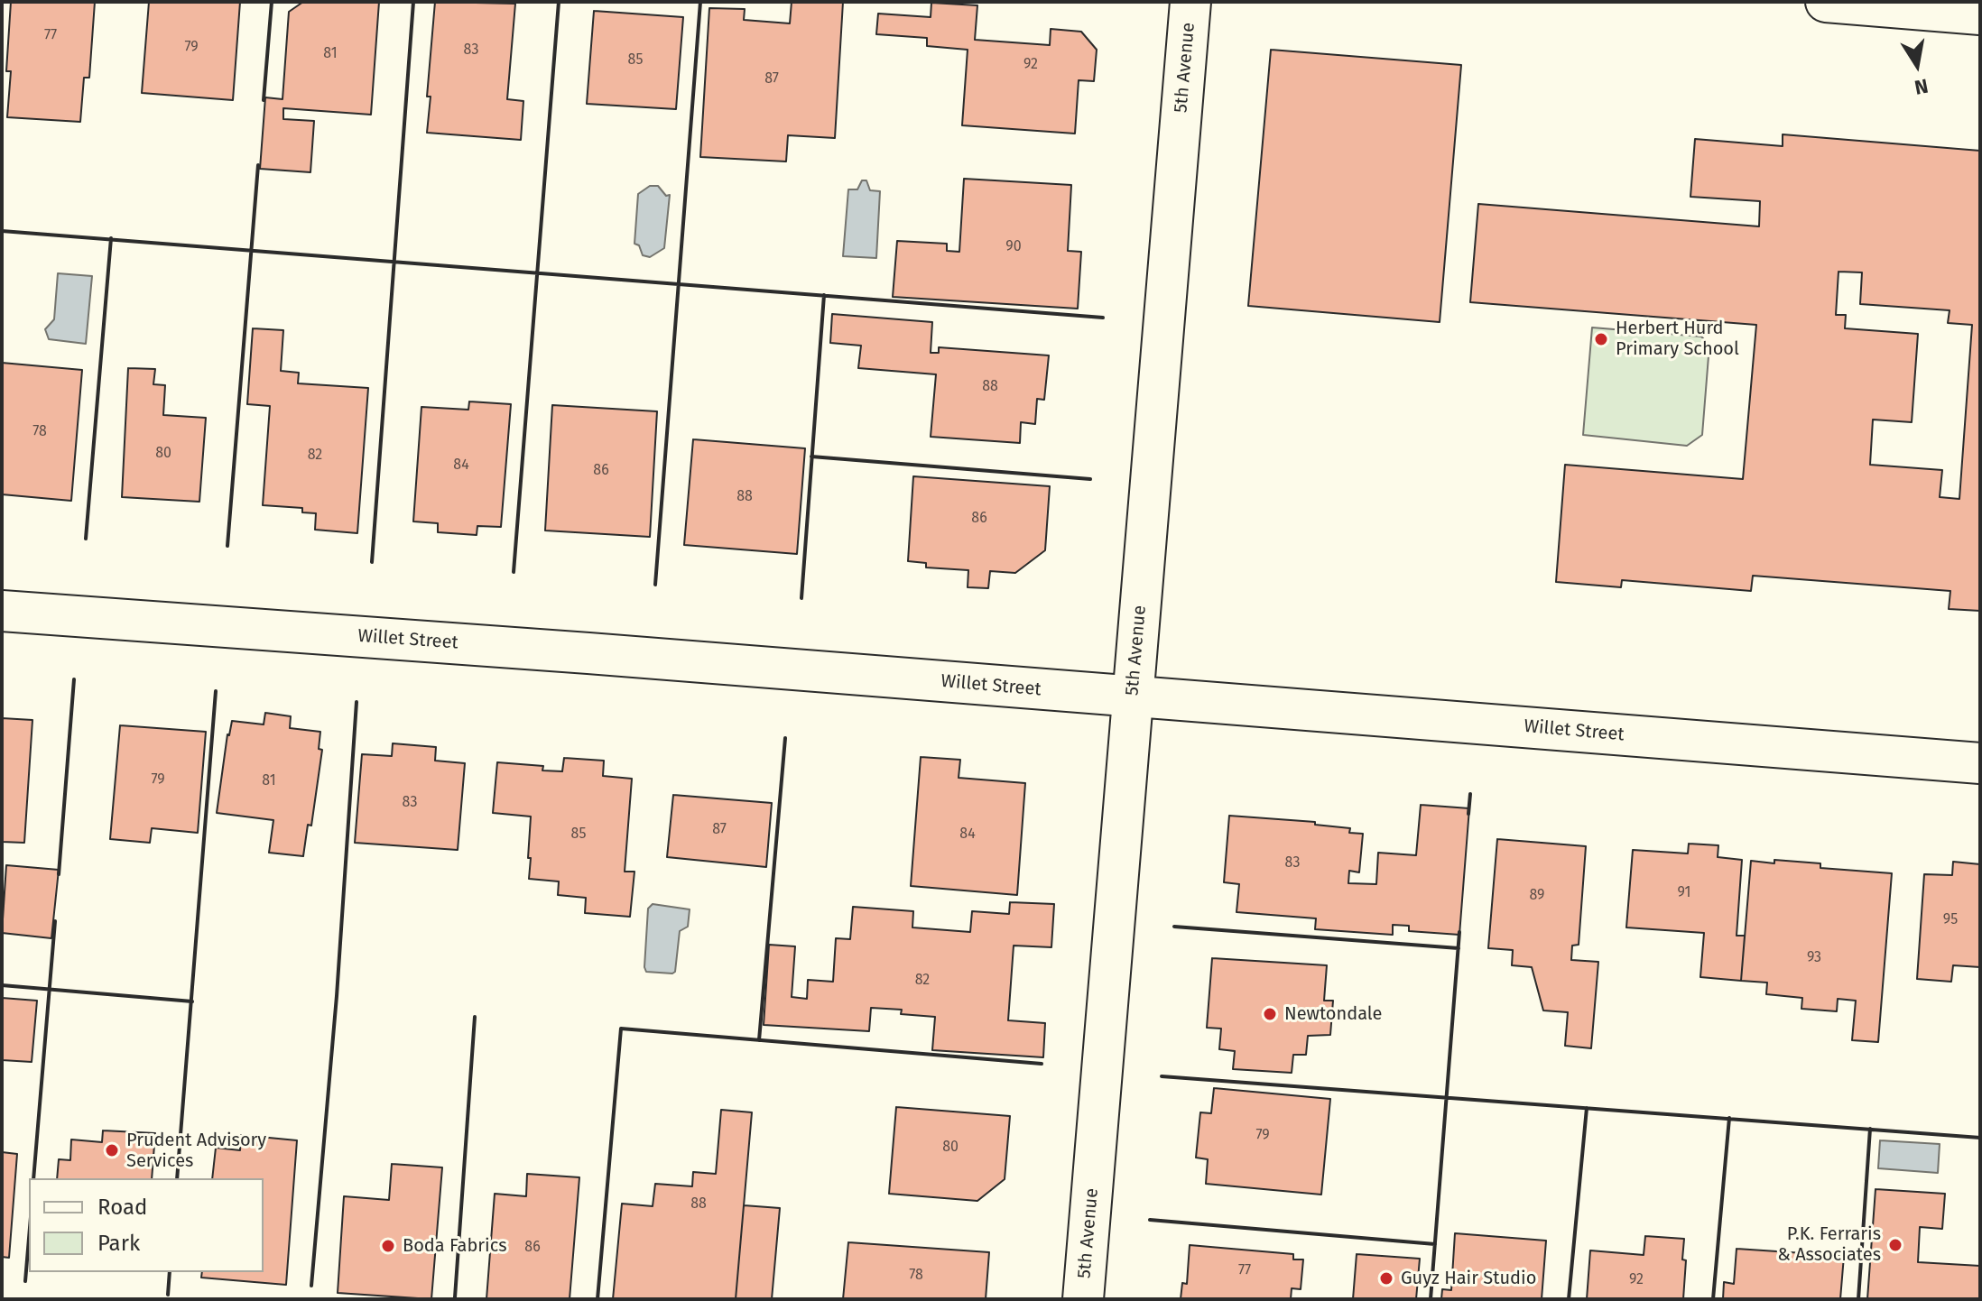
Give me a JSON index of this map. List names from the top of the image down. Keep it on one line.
{"streets":{"street":["5th Avenue","Willet Street"]},"crossings":[["5th Avenue","Willet Street"]],"places":["Herbert Hurd Primary School","Newtondale","Prudent Advisory Services","P.K. Ferraris & Associates","Boda Fabrics","Guyz Hair Studio"],"house_numbers":["77","79","83","81","85","92","87","90","88","78","80","82","84","86","88","86","79","81","83","87","85","84","83","91","89","95","93","82","79","80","88","86","77","78","92"],"legend":["Road","Park"],"north":"bottom"}
